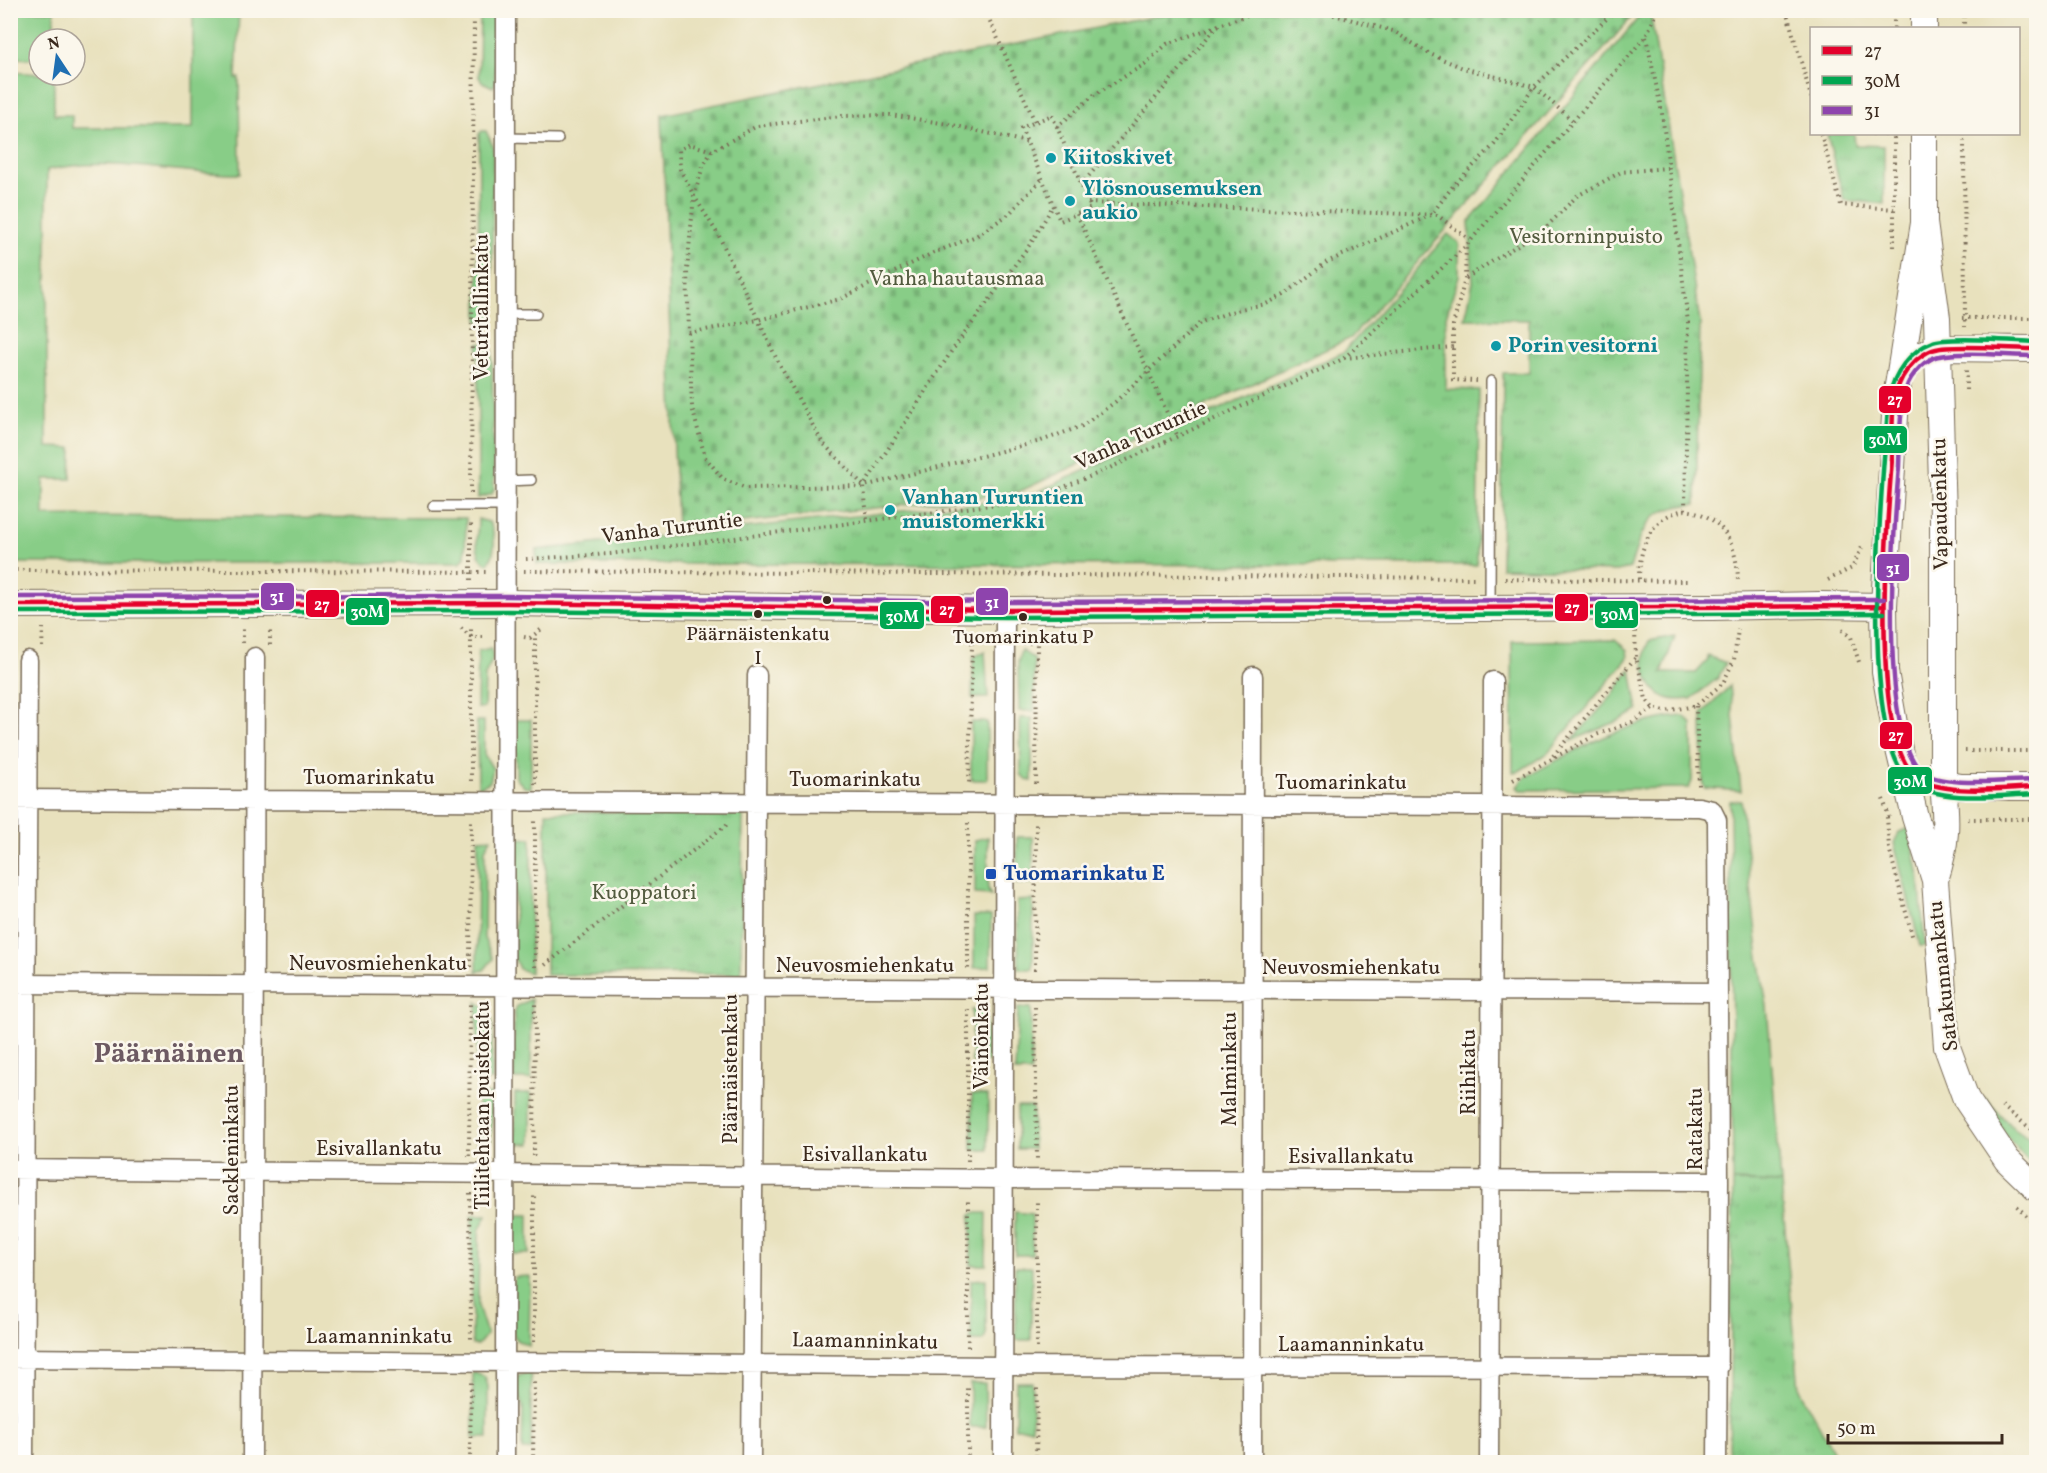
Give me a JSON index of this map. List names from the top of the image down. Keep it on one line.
{"streets":{"main road":["Vapaudenkatu","Satakunnankatu"],"street":["Veturitallinkatu","Tuomarinkatu","Neuvosmiehenkatu","Väinönkatu","Päärnäistenkatu","Malminkatu","Riihikatu","Tiilitehtaan puistokatu","Ratakatu","Esivallankatu","Sackleninkatu","Laamanninkatu"],"path":["Vanha Turuntie"]},"crossings":[["Veturitallinkatu","Tiilitehtaan puistokatu"],["Vapaudenkatu","Satakunnankatu"],["Tuomarinkatu","Väinönkatu"],["Tuomarinkatu","Päärnäistenkatu"],["Tuomarinkatu","Malminkatu"],["Tuomarinkatu","Riihikatu"],["Tuomarinkatu","Tiilitehtaan puistokatu"],["Tuomarinkatu","Ratakatu"],["Tuomarinkatu","Sackleninkatu"],["Neuvosmiehenkatu","Väinönkatu"],["Neuvosmiehenkatu","Päärnäistenkatu"],["Neuvosmiehenkatu","Malminkatu"],["Neuvosmiehenkatu","Riihikatu"],["Neuvosmiehenkatu","Tiilitehtaan puistokatu"],["Neuvosmiehenkatu","Ratakatu"],["Neuvosmiehenkatu","Sackleninkatu"],["Väinönkatu","Esivallankatu"],["Väinönkatu","Laamanninkatu"],["Päärnäistenkatu","Esivallankatu"],["Päärnäistenkatu","Laamanninkatu"],["Malminkatu","Esivallankatu"],["Malminkatu","Laamanninkatu"],["Riihikatu","Esivallankatu"],["Riihikatu","Laamanninkatu"],["Tiilitehtaan puistokatu","Esivallankatu"],["Tiilitehtaan puistokatu","Laamanninkatu"],["Ratakatu","Esivallankatu"],["Ratakatu","Laamanninkatu"],["Esivallankatu","Sackleninkatu"],["Sackleninkatu","Laamanninkatu"]],"districts":["Päärnäinen"],"parks":["Vesitorninpuisto","Vanha hautausmaa","Kuoppatori"],"places":{"other":["Kiitoskivet","Ylösnousemuksen aukio","Porin vesitorni","Vanhan Turuntien muistomerkki","Päärnäistenkatu I","Tuomarinkatu P"],"transit":["Tuomarinkatu E"]},"lines":["transit line 30M","transit line 27","transit line 31"],"legend":["27","30M","31"],"scale_bar":"50 m","north":"top"}
